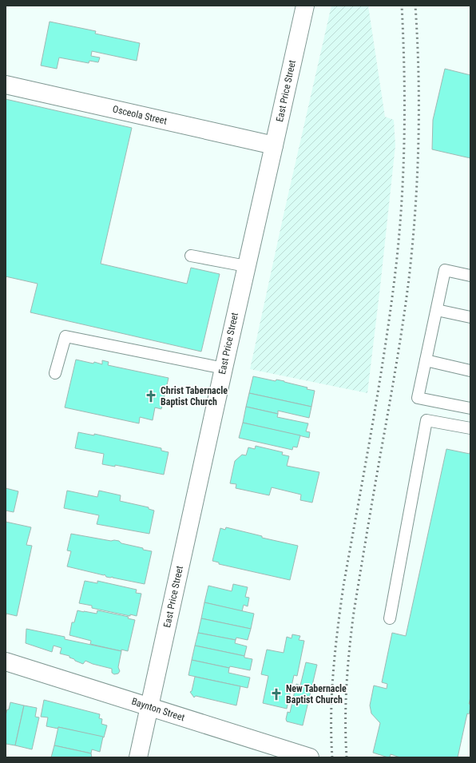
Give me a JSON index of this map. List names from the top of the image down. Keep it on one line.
{"streets":{"street":["East Price Street","Osceola Street","Baynton Street"]},"crossings":[["East Price Street","Osceola Street"],["East Price Street","Baynton Street"]],"places":{"church":["Christ Tabernacle Baptist Church","New Tabernacle Baptist Church"]}}
